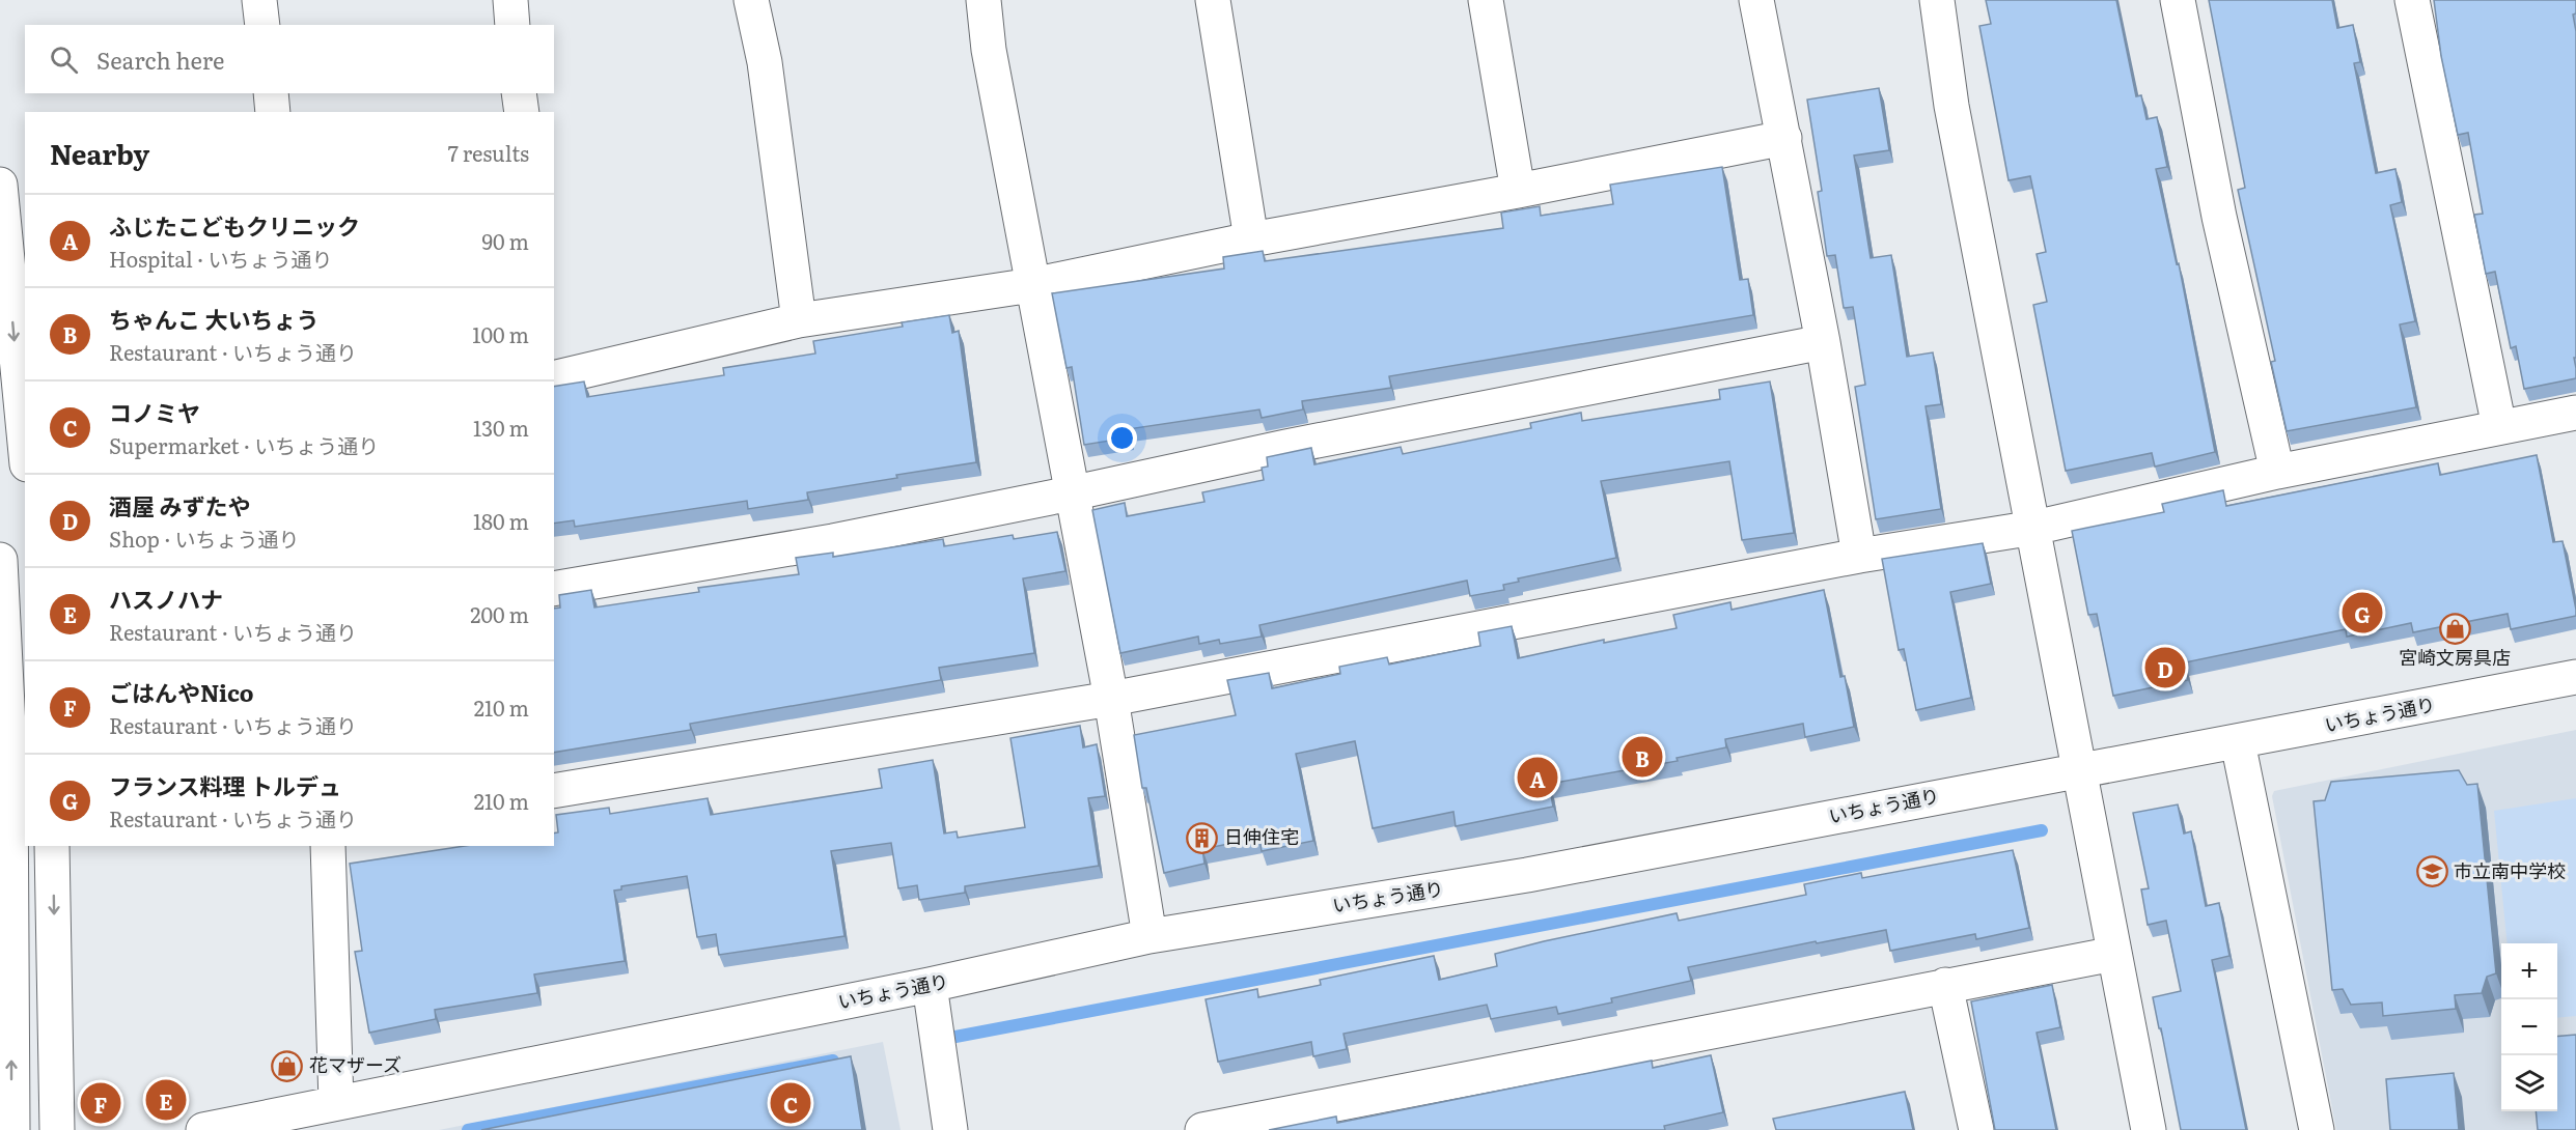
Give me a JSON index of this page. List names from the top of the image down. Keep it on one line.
{"streets":{"street":["いちょう通り"]},"places":{"shop":["宮崎文房具店","花マザーズ"],"building":["日伸住宅"],"school or university":["市立南中学校"]},"page":{"search":"Search here","heading":["Nearby","7 results"],"list":[{"mark":"A","name":"ふじたこどもクリニック","note":"Hospital · いちょう通り","value":"90 m"},{"mark":"B","name":"ちゃんこ 大いちょう","note":"Restaurant · いちょう通り","value":"100 m"},{"mark":"C","name":"コノミヤ","note":"Supermarket · いちょう通り","value":"130 m"},{"mark":"D","name":"酒屋 みずたや","note":"Shop · いちょう通り","value":"180 m"},{"mark":"E","name":"ハスノハナ","note":"Restaurant · いちょう通り","value":"200 m"},{"mark":"F","name":"ごはんやNico","note":"Restaurant · いちょう通り","value":"210 m"},{"mark":"G","name":"フランス料理 トルデュ","note":"Restaurant · いちょう通り","value":"210 m"}],"pins":["G","D","B","A","E","C","F"],"map_buttons":["+","−"]}}
